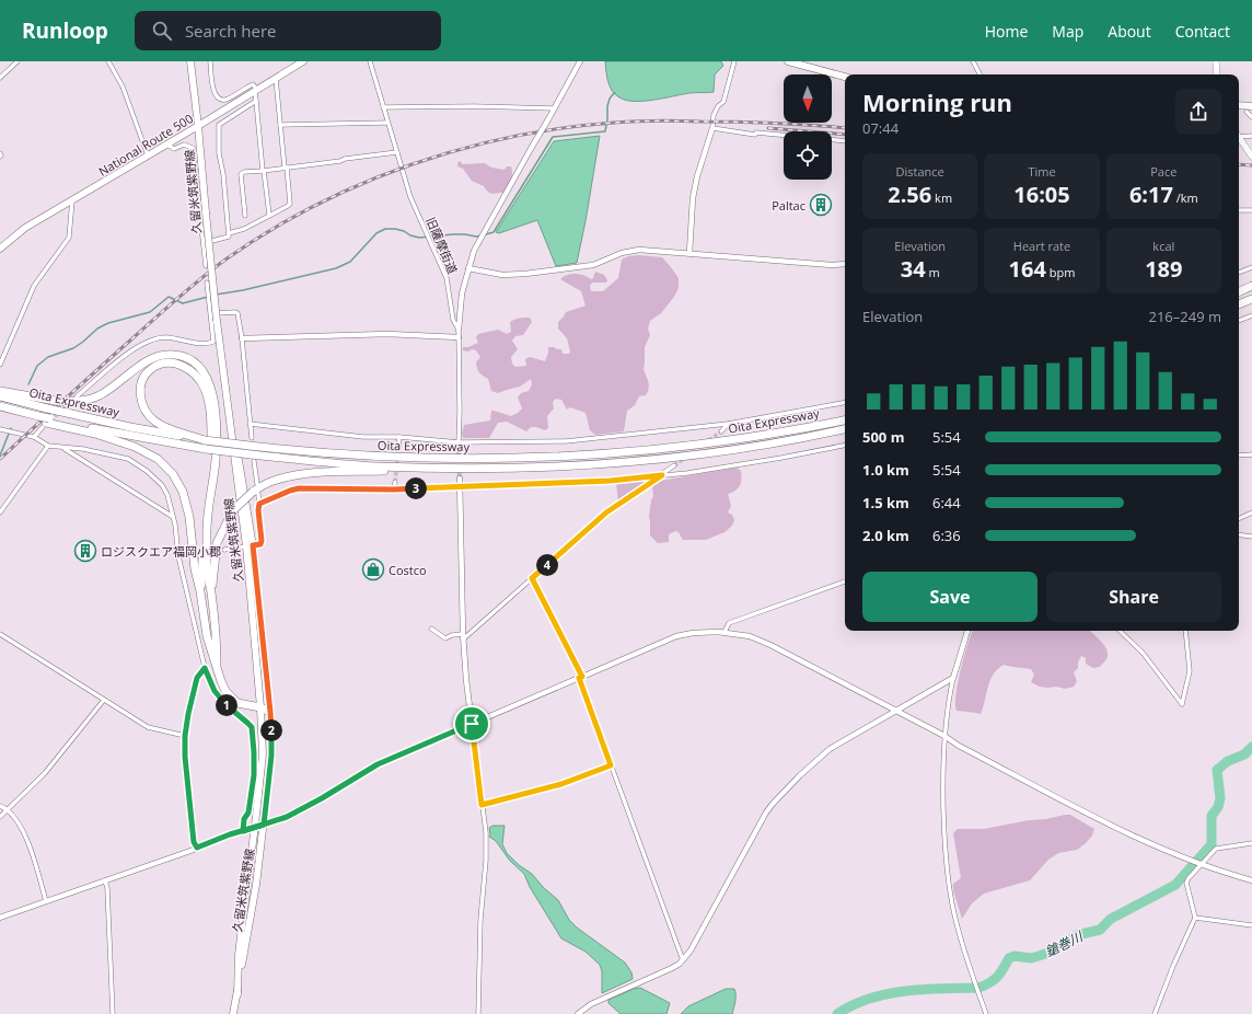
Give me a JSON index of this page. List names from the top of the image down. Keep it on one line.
{"streets":{"highway":["Oita Expressway"],"main road":["National Route 500","久留米筑紫野線"],"street":["旧薩摩街道"]},"crossings":[["National Route 500","久留米筑紫野線"]],"water":["鎗巻川"],"places":{"building":["Paltac","ロジスクエア福岡小郡"],"shop":["Costco"]},"north":"bottom","page":{"header":"Runloop","search":"Search here","nav":["Home","Map","About","Contact"],"heading":["Morning run","07:44"],"stats":[["Distance","2.56 km"],["Time","16:05"],["Pace","6:17 /km"],["Elevation","34 m"],["Heart rate","164 bpm"],["kcal","189"]],"chart":["Elevation","216–249 m"],"list":[{"name":"500 m","note":"5:54"},{"name":"1.0 km","note":"5:54"},{"name":"1.5 km","note":"6:44"},{"name":"2.0 km","note":"6:36"}],"pins":["3","4","1","2"],"buttons":["Save","Share"]}}
